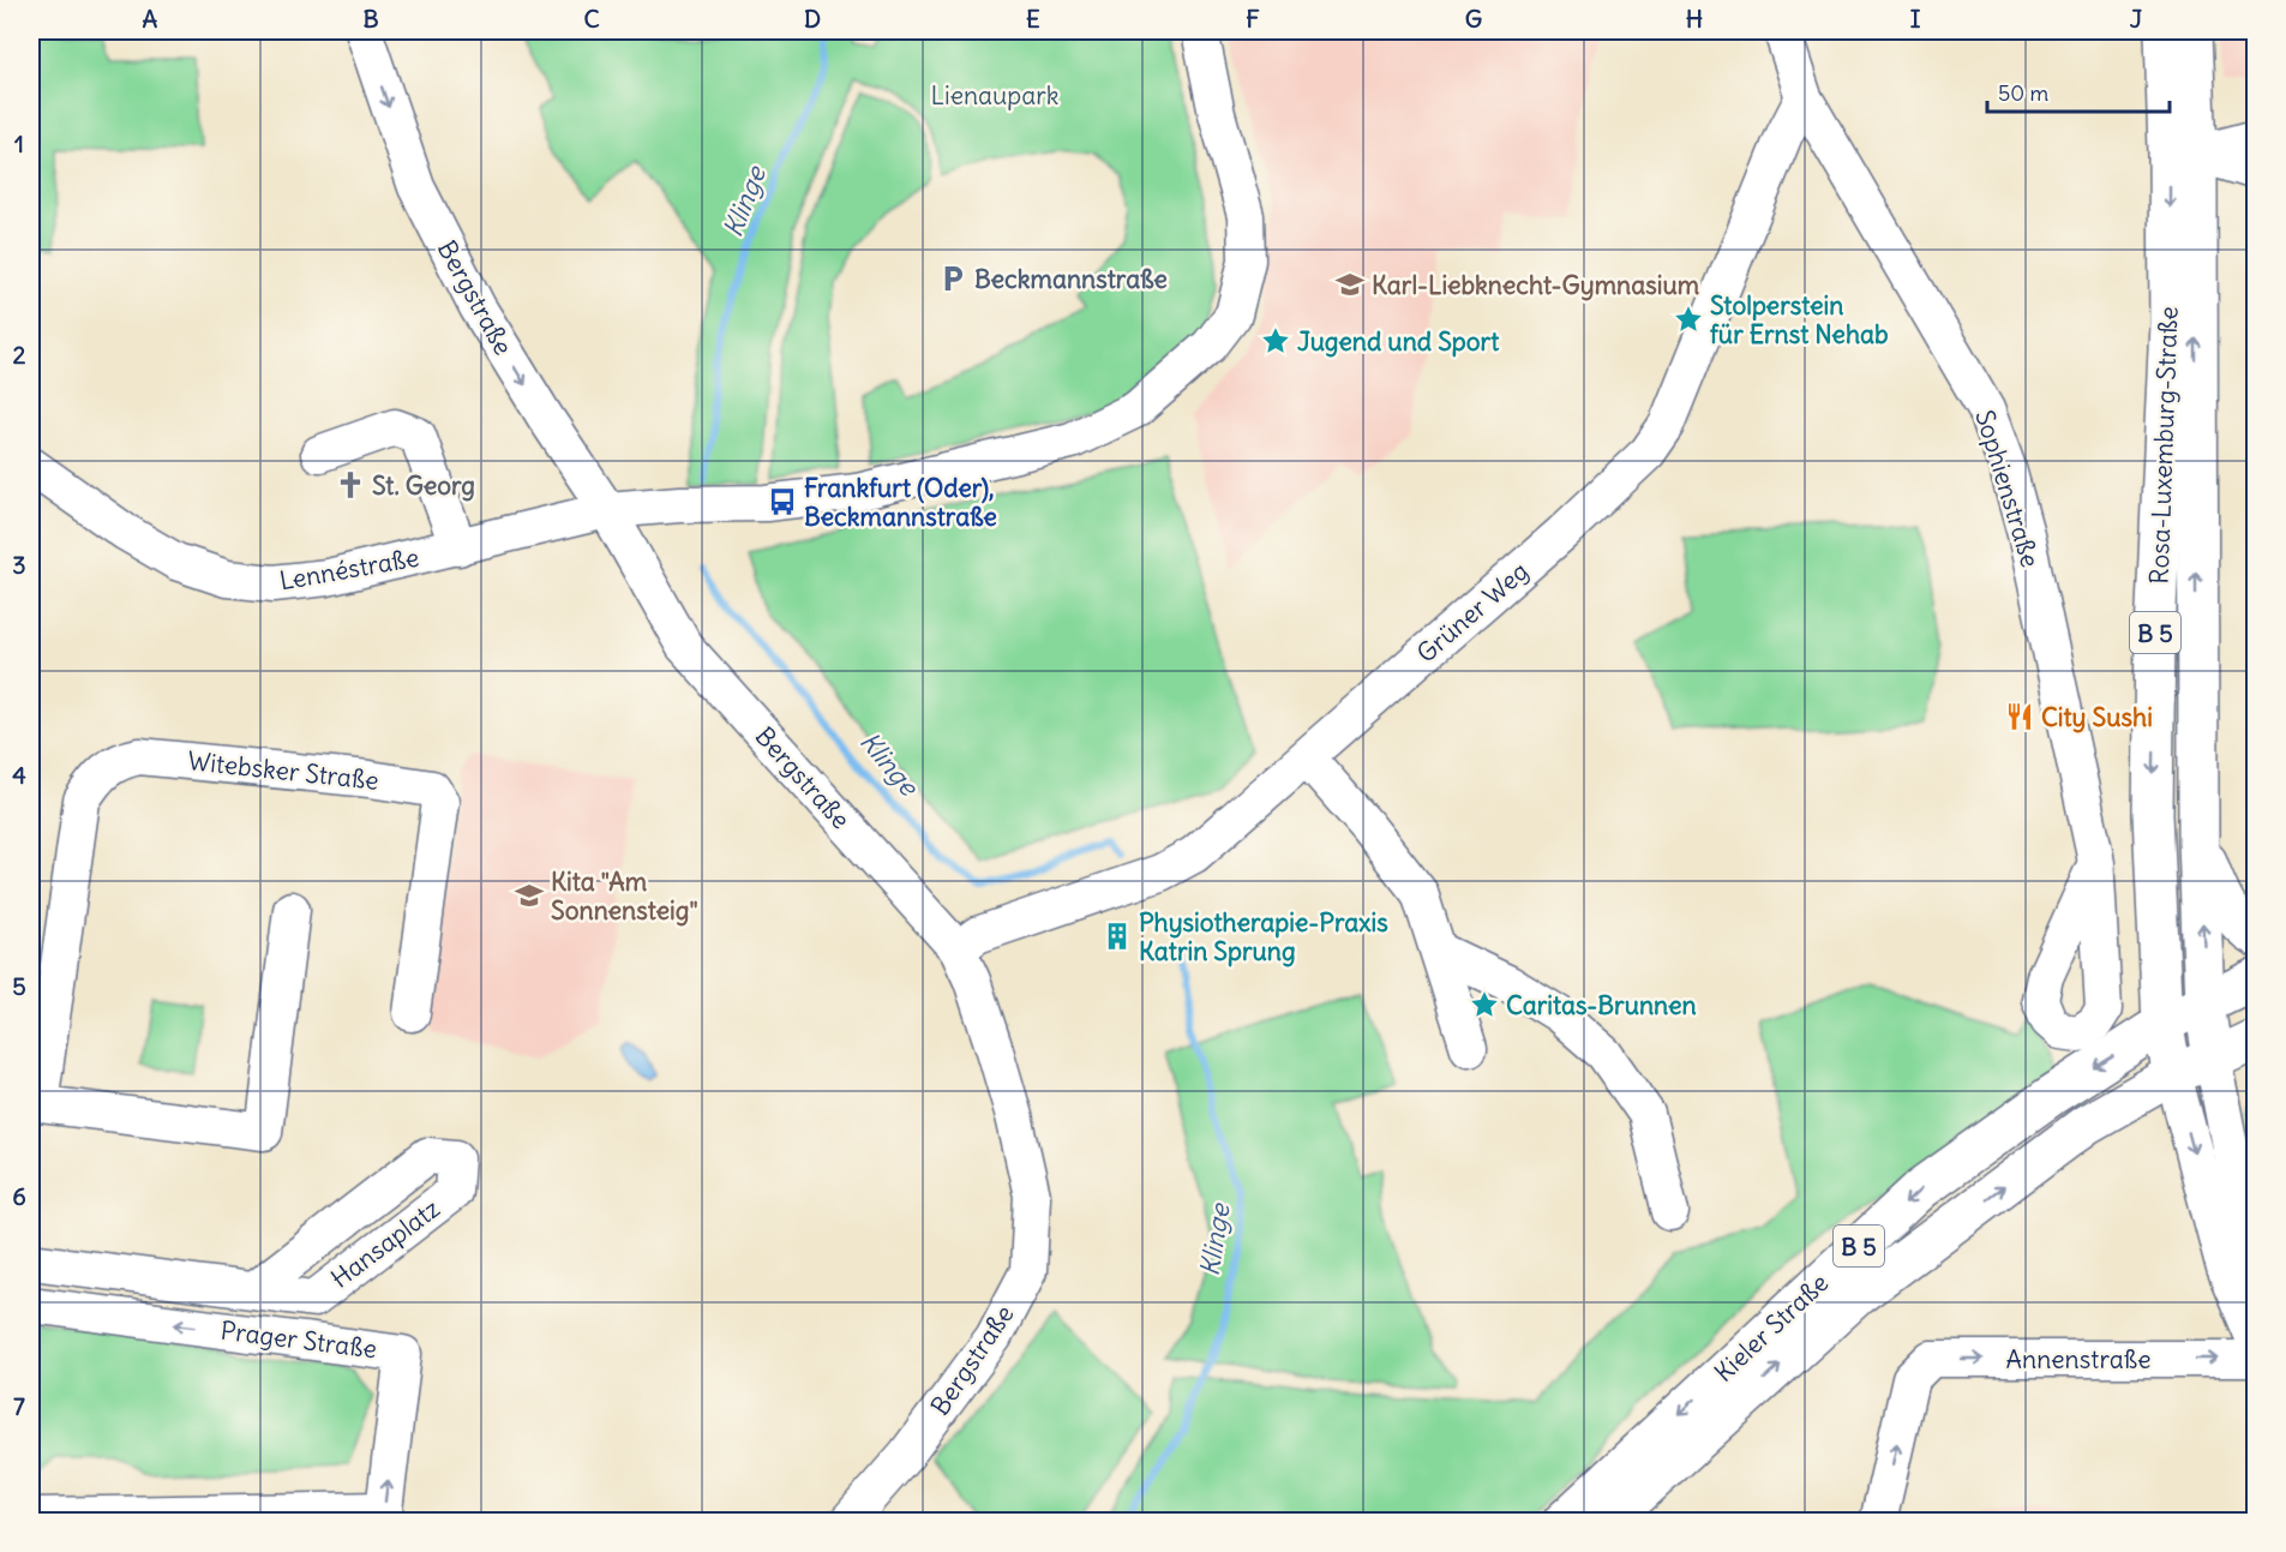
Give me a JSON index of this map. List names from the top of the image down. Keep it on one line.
{"streets":{"main road":["Rosa-Luxemburg-Straße","B 5","Kieler Straße"],"street":["Bergstraße","Sophienstraße","Lennéstraße","Grüner Weg","Witebsker Straße","Hansaplatz","Prager Straße","Annenstraße"]},"crossings":[["Bergstraße","Lennéstraße"],["Bergstraße","Grüner Weg"],["Rosa-Luxemburg-Straße","Kieler Straße"],["Sophienstraße","Grüner Weg"]],"one_way":["Annenstraße"],"water":["Klinge"],"parks":["Lienaupark"],"places":{"parking":["Beckmannstraße"],"school or university":["Karl-Liebknecht-Gymnasium","Kita \"Am Sonnensteig\""],"place":["Stolperstein für Ernst Nehab","Jugend und Sport","Caritas-Brunnen"],"church":["St. Georg"],"bus stop":["Frankfurt (Oder), Beckmannstraße"],"restaurant":["City Sushi"],"building":["Physiotherapie-Praxis Katrin Sprung"]},"scale_bar":"50 m","grid":{"columns":["A","B","C","D","E","F","G","H","I","J"],"rows":["1","2","3","4","5","6","7"]}}
